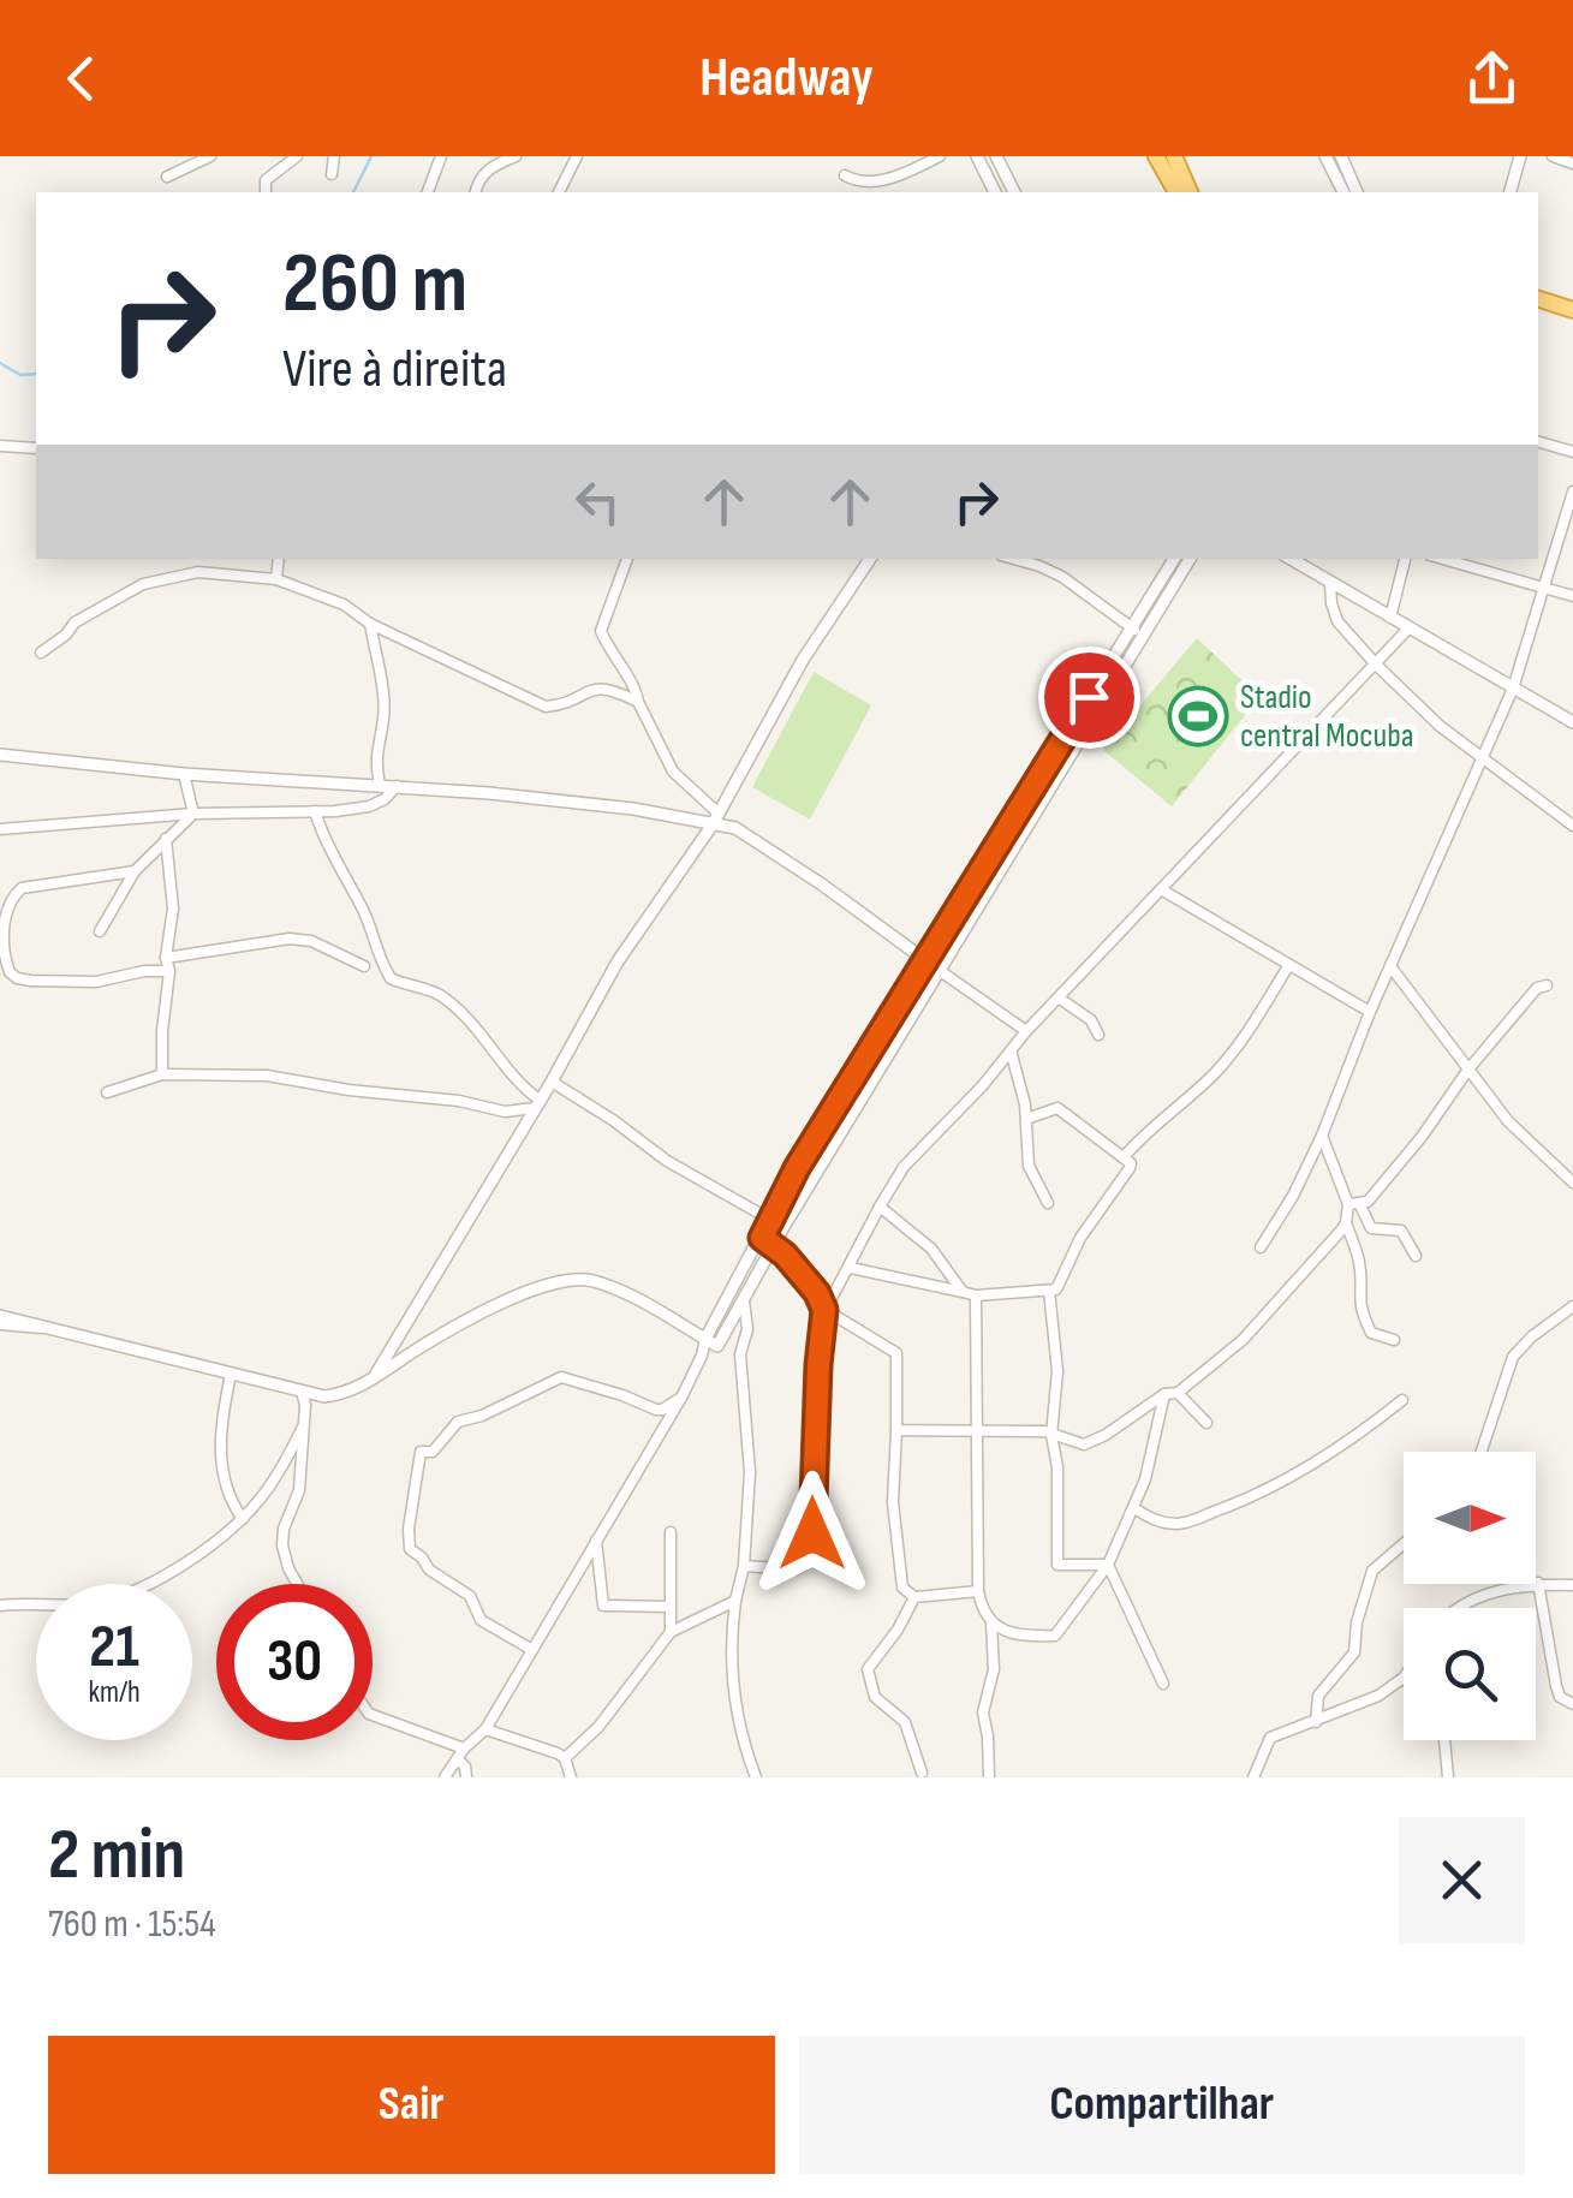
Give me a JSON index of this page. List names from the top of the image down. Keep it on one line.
{"places":{"sports":["Stadio central Mocuba"]},"north":"right","page":{"header":"Headway","turn":["260 m","Vire à direita"],"speed":"21 km/h","limit":"30","heading":["2 min","760 m · 15:54"],"buttons":["Sair","Compartilhar"]}}
